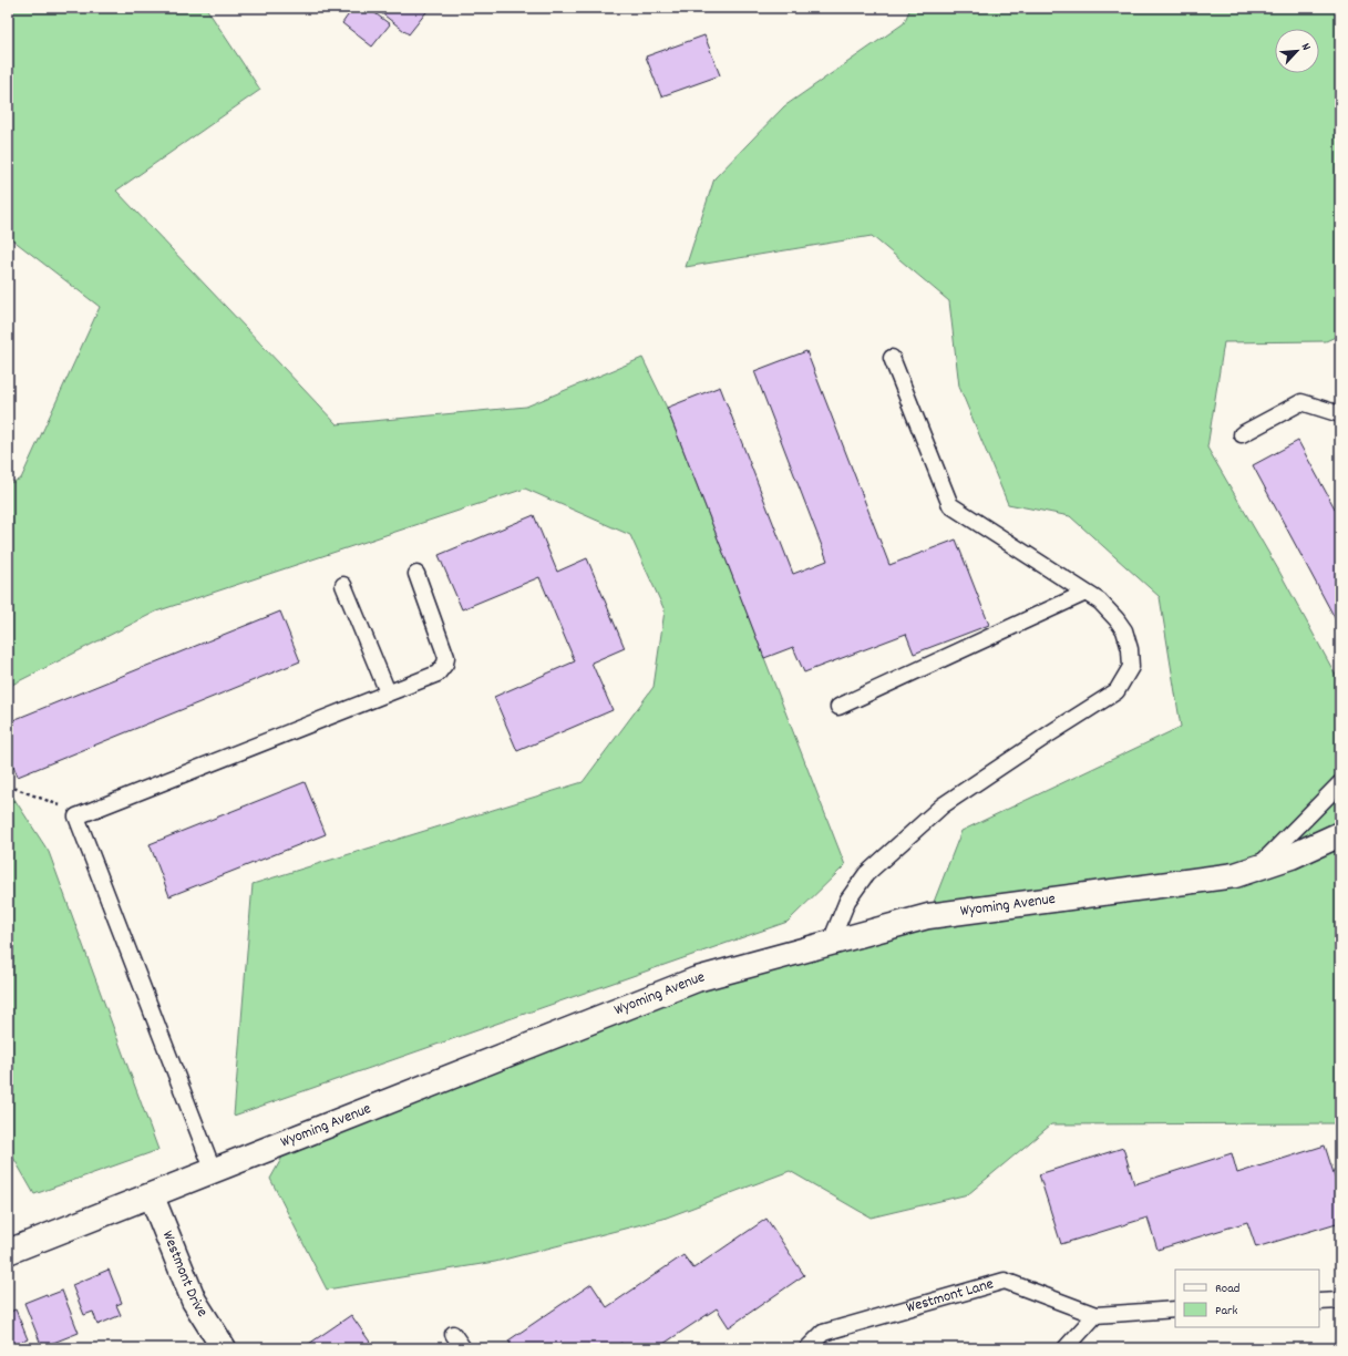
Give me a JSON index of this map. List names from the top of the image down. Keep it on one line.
{"streets":{"street":["Wyoming Avenue","Westmont Drive"],"lane":["Westmont Lane"]},"crossings":[["Wyoming Avenue","Westmont Drive"]],"legend":["Road","Park"],"north":"top right"}
